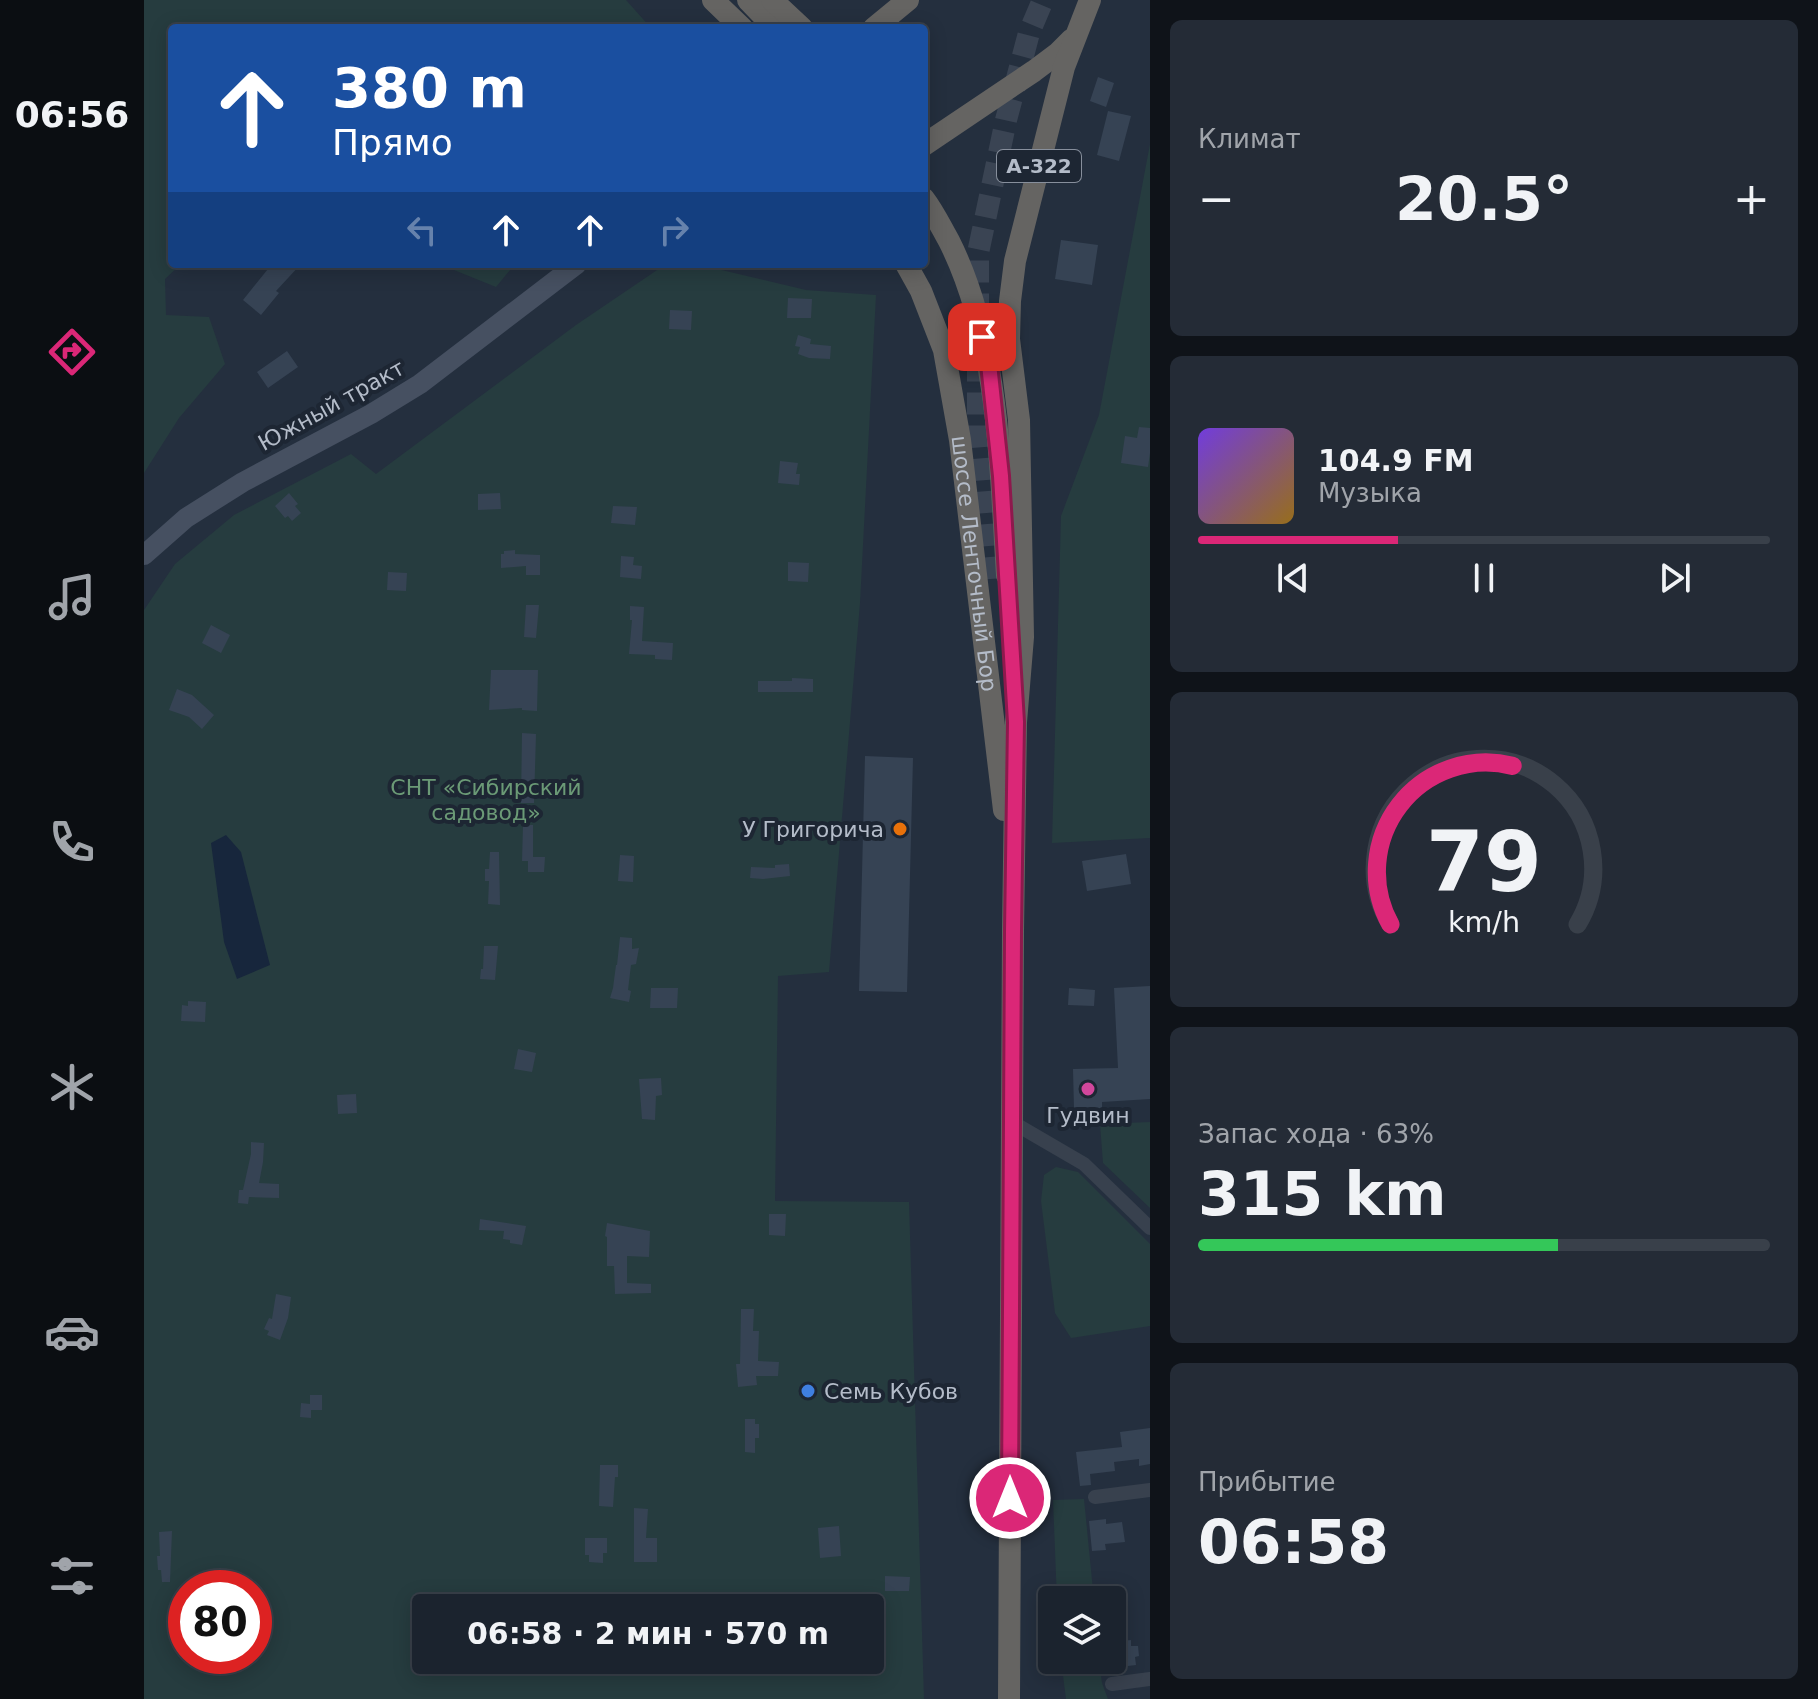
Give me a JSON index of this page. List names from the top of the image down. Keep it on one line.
{"streets":{"highway":["А-322","шоссе Ленточный Бор"],"main road":["Южный тракт"]},"crossings":[["А-322","шоссе Ленточный Бор"]],"parks":["СНТ «Сибирский садовод»"],"places":["У Григорича","Гудвин","Семь Кубов"],"page":{"tabs":"06:56","tile":["Климат",["Запас хода · 63%","315 km"],["Прибытие","06:58"]],"turn":["380 m","Прямо"],"heat":["−","20.5°","+"],"song":["104.9 FM","Музыка"],"limit":"80","trip":"06:58 · 2 мин · 570 m","gauge":["79","km/h"]}}
